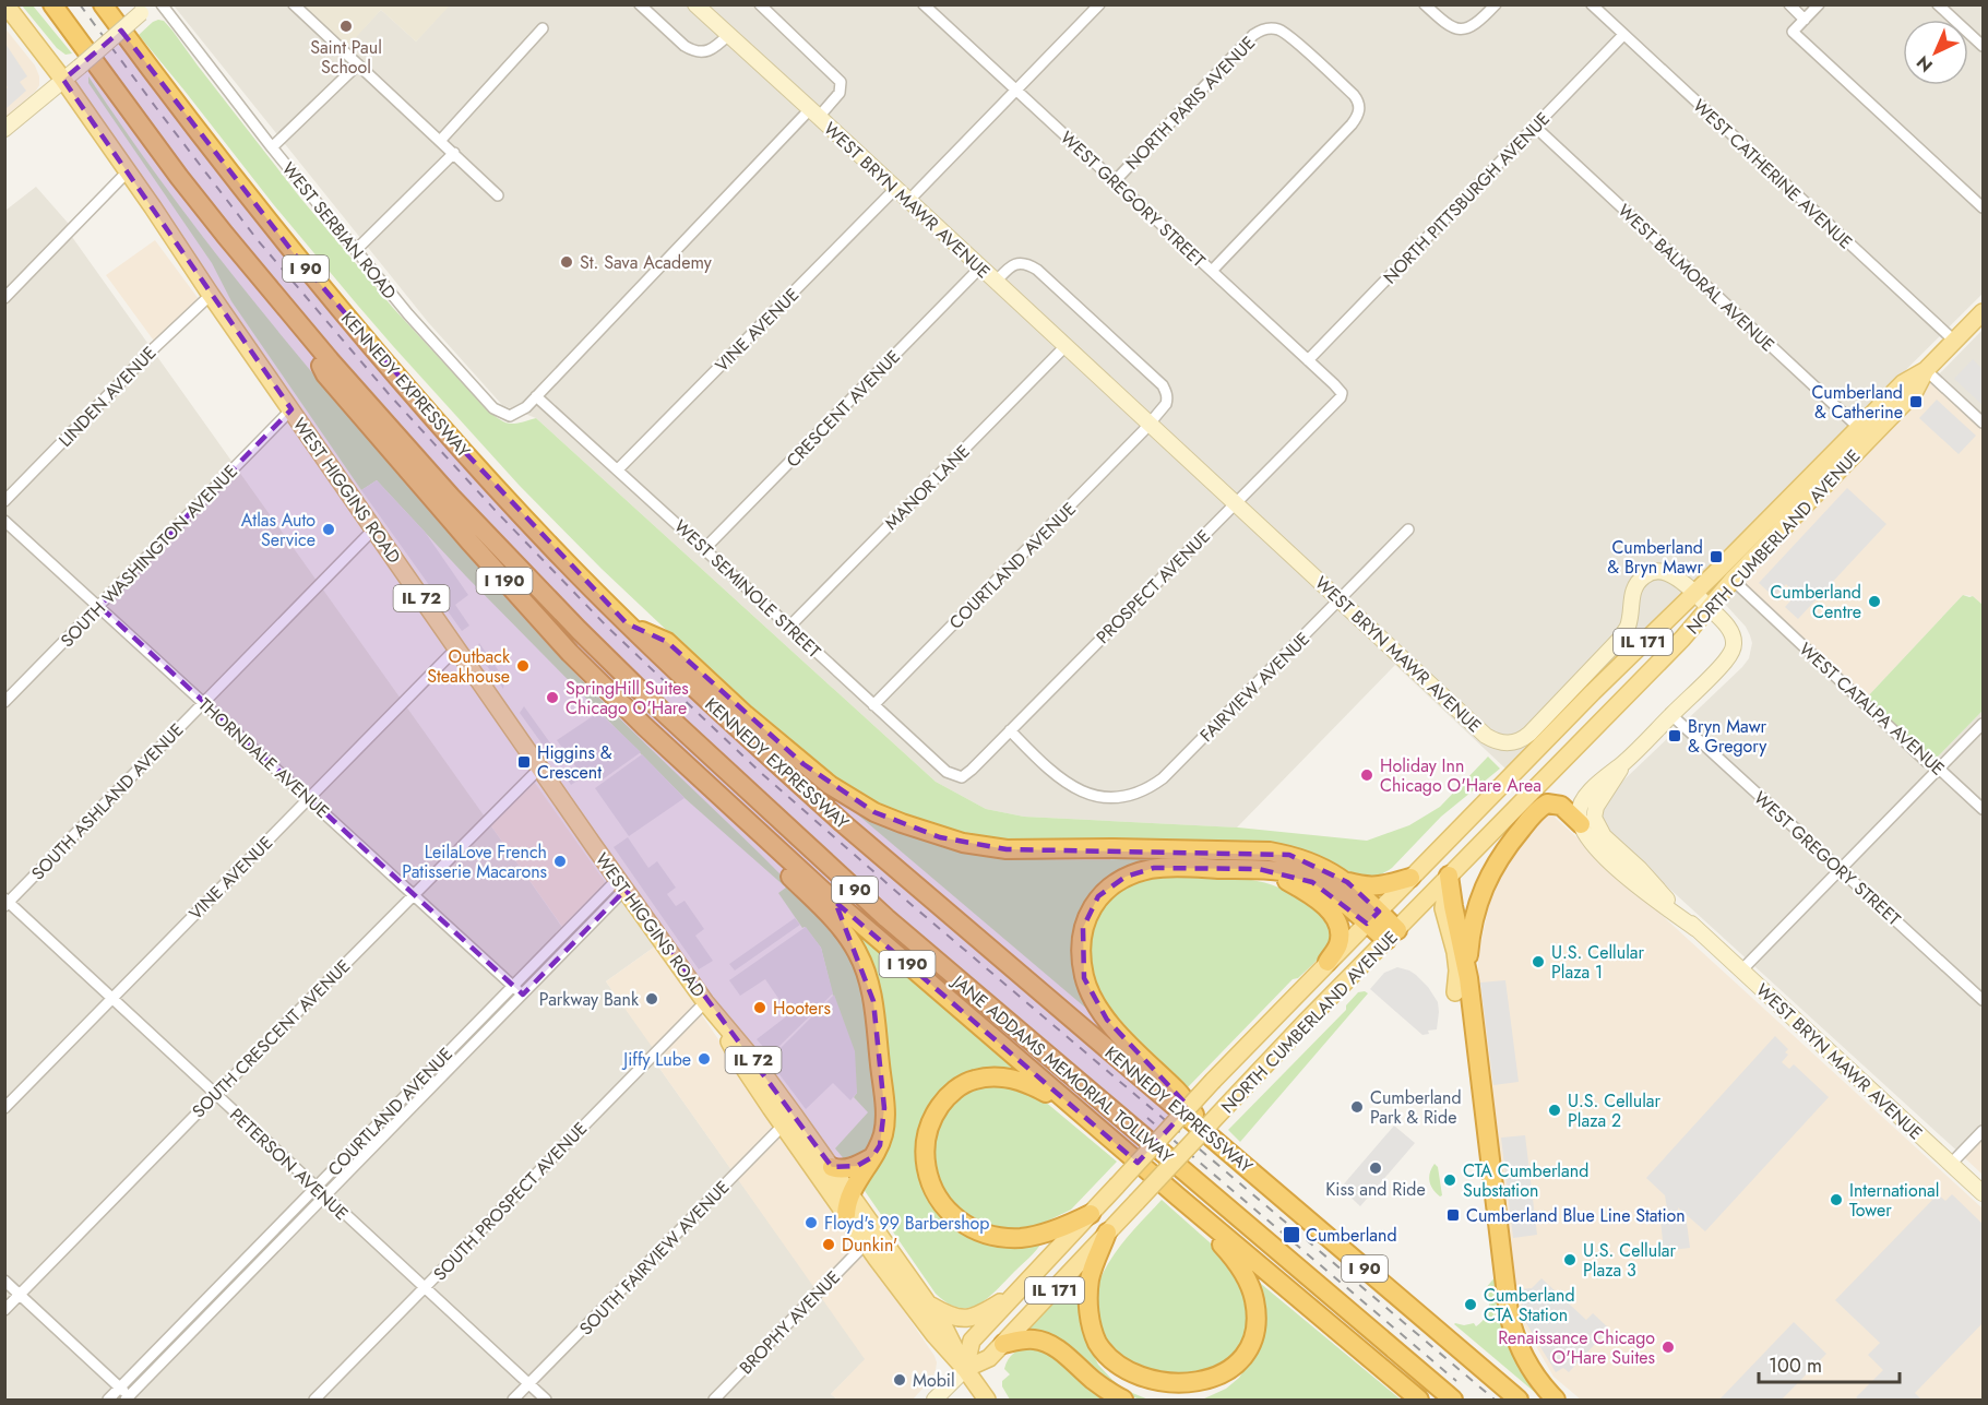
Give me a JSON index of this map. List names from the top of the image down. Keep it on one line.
{"streets":{"highway":["I 90","KENNEDY EXPRESSWAY","I 190","JANE ADDAMS MEMORIAL TOLLWAY"],"main road":["WEST HIGGINS ROAD","NORTH CUMBERLAND AVENUE","IL 72","IL 171"],"street":["NORTH PARIS AVENUE","WEST CATHERINE AVENUE","NORTH PITTSBURGH AVENUE","WEST GREGORY STREET","WEST BRYN MAWR AVENUE","WEST SERBIAN ROAD","WEST BALMORAL AVENUE","VINE AVENUE","LINDEN AVENUE","CRESCENT AVENUE","MANOR LANE","SOUTH WASHINGTON AVENUE","COURTLAND AVENUE","PROSPECT AVENUE","WEST SEMINOLE STREET","FAIRVIEW AVENUE","WEST CATALPA AVENUE","THORNDALE AVENUE","SOUTH ASHLAND AVENUE","SOUTH CRESCENT AVENUE","PETERSON AVENUE","SOUTH PROSPECT AVENUE","SOUTH FAIRVIEW AVENUE","BROPHY AVENUE"]},"crossings":[["NORTH PARIS AVENUE","WEST GREGORY STREET"],["WEST CATHERINE AVENUE","NORTH PITTSBURGH AVENUE"],["WEST CATHERINE AVENUE","NORTH CUMBERLAND AVENUE"],["NORTH PITTSBURGH AVENUE","WEST GREGORY STREET"],["NORTH PITTSBURGH AVENUE","WEST BALMORAL AVENUE"],["WEST GREGORY STREET","WEST BRYN MAWR AVENUE"],["WEST GREGORY STREET","PROSPECT AVENUE"],["WEST BRYN MAWR AVENUE","VINE AVENUE"],["WEST BRYN MAWR AVENUE","CRESCENT AVENUE"],["WEST BRYN MAWR AVENUE","MANOR LANE"],["WEST BRYN MAWR AVENUE","NORTH CUMBERLAND AVENUE"],["WEST BRYN MAWR AVENUE","COURTLAND AVENUE"],["WEST BRYN MAWR AVENUE","PROSPECT AVENUE"],["WEST BRYN MAWR AVENUE","FAIRVIEW AVENUE"],["WEST SERBIAN ROAD","WEST SEMINOLE STREET"],["I 90","I 190"],["I 90","JANE ADDAMS MEMORIAL TOLLWAY"],["WEST BALMORAL AVENUE","NORTH CUMBERLAND AVENUE"],["VINE AVENUE","WEST HIGGINS ROAD"],["VINE AVENUE","WEST SEMINOLE STREET"],["VINE AVENUE","THORNDALE AVENUE"],["VINE AVENUE","PETERSON AVENUE"],["LINDEN AVENUE","WEST HIGGINS ROAD"],["CRESCENT AVENUE","WEST SEMINOLE STREET"],["MANOR LANE","WEST SEMINOLE STREET"],["WEST HIGGINS ROAD","NORTH CUMBERLAND AVENUE"],["WEST HIGGINS ROAD","SOUTH WASHINGTON AVENUE"],["WEST HIGGINS ROAD","COURTLAND AVENUE"],["WEST HIGGINS ROAD","SOUTH ASHLAND AVENUE"],["WEST HIGGINS ROAD","SOUTH CRESCENT AVENUE"],["WEST HIGGINS ROAD","SOUTH PROSPECT AVENUE"],["WEST HIGGINS ROAD","SOUTH FAIRVIEW AVENUE"],["WEST HIGGINS ROAD","BROPHY AVENUE"],["NORTH CUMBERLAND AVENUE","WEST CATALPA AVENUE"],["SOUTH WASHINGTON AVENUE","THORNDALE AVENUE"],["COURTLAND AVENUE","WEST SEMINOLE STREET"],["COURTLAND AVENUE","THORNDALE AVENUE"],["COURTLAND AVENUE","PETERSON AVENUE"],["I 190","JANE ADDAMS MEMORIAL TOLLWAY"],["PROSPECT AVENUE","WEST SEMINOLE STREET"],["PROSPECT AVENUE","FAIRVIEW AVENUE"],["THORNDALE AVENUE","SOUTH ASHLAND AVENUE"],["THORNDALE AVENUE","SOUTH CRESCENT AVENUE"],["SOUTH ASHLAND AVENUE","PETERSON AVENUE"],["SOUTH CRESCENT AVENUE","PETERSON AVENUE"],["PETERSON AVENUE","SOUTH PROSPECT AVENUE"],["PETERSON AVENUE","SOUTH FAIRVIEW AVENUE"]],"places":{"other":["Saint Paul School","St. Sava Academy","Atlas Auto Service","Cumberland Centre","Outback Steakhouse","SpringHill Suites Chicago O'Hare","Holiday Inn Chicago O'Hare Area","LeilaLove French Patisserie Macarons","U.S. Cellular Plaza 1","Parkway Bank","Hooters","Jiffy Lube","Cumberland Park & Ride","U.S. Cellular Plaza 2","Kiss and Ride","CTA Cumberland Substation","International Tower","Floyd's 99 Barbershop","Dunkin'","U.S. Cellular Plaza 3","Cumberland CTA Station","Renaissance Chicago O'Hare Suites","Mobil"],"transit":["Cumberland & Catherine","Cumberland & Bryn Mawr","Bryn Mawr & Gregory","Higgins & Crescent","Cumberland Blue Line Station","Cumberland"]},"scale_bar":"100 m","north":"bottom left"}
